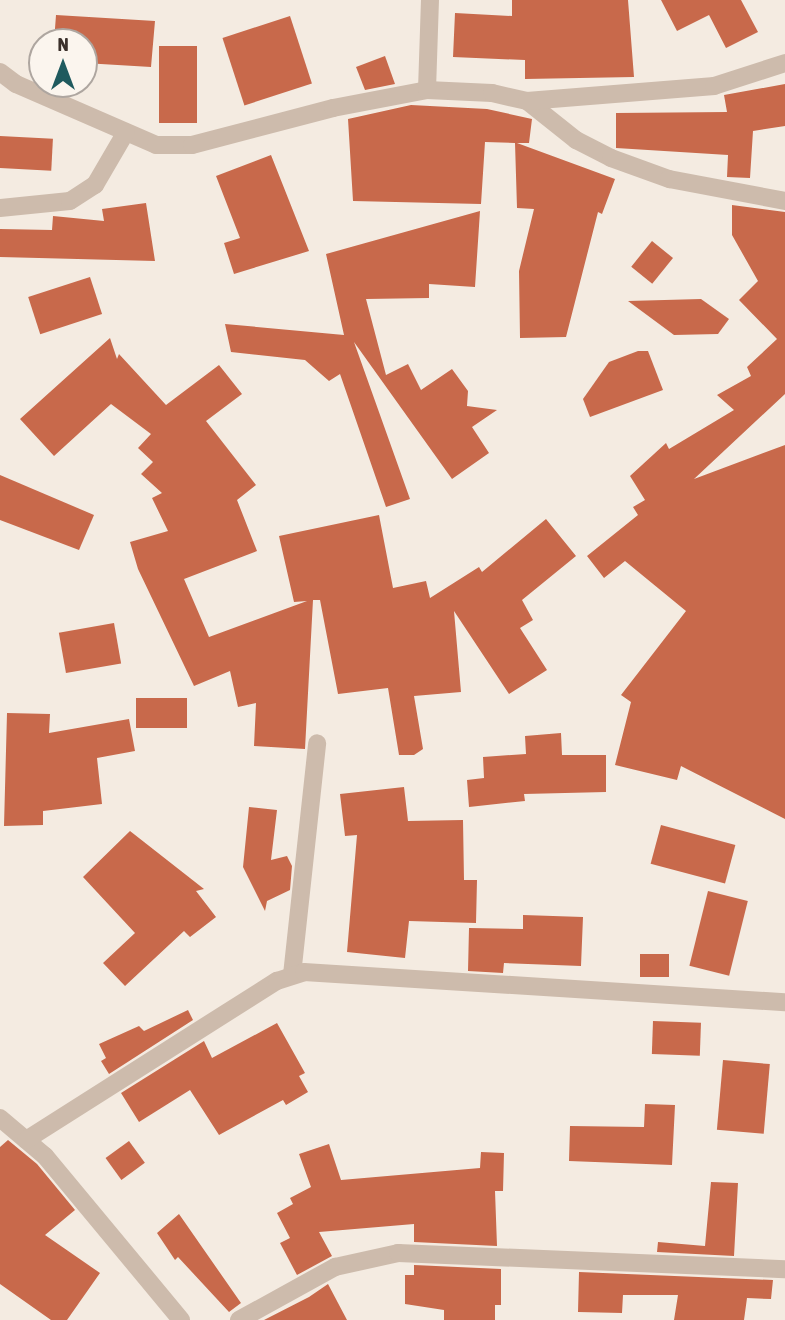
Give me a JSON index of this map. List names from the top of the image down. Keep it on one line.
{"north":"top"}
